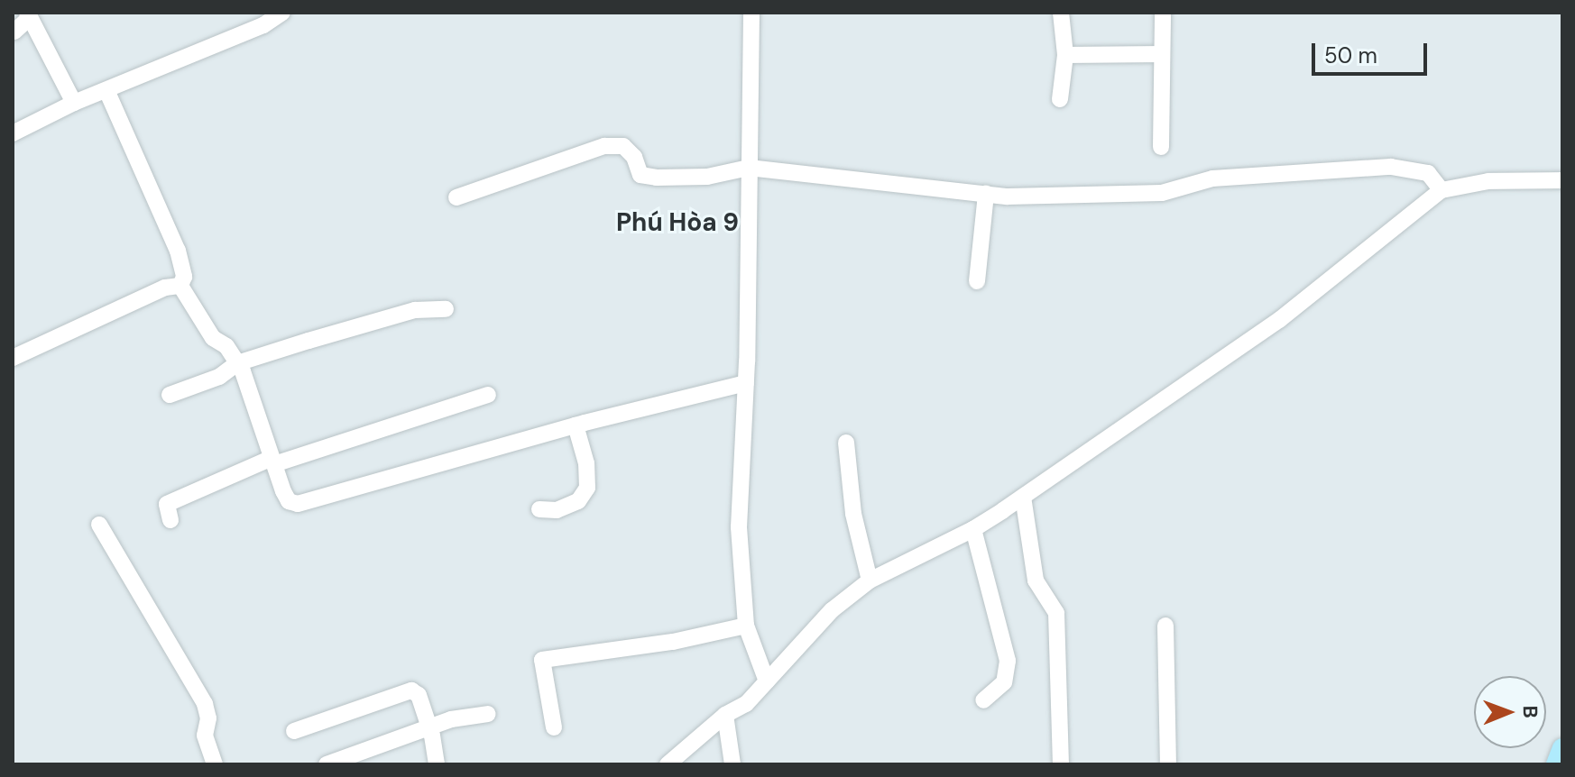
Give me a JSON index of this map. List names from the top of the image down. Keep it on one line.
{"districts":["Phú Hòa 9"],"scale_bar":"50 m","north":"right"}
